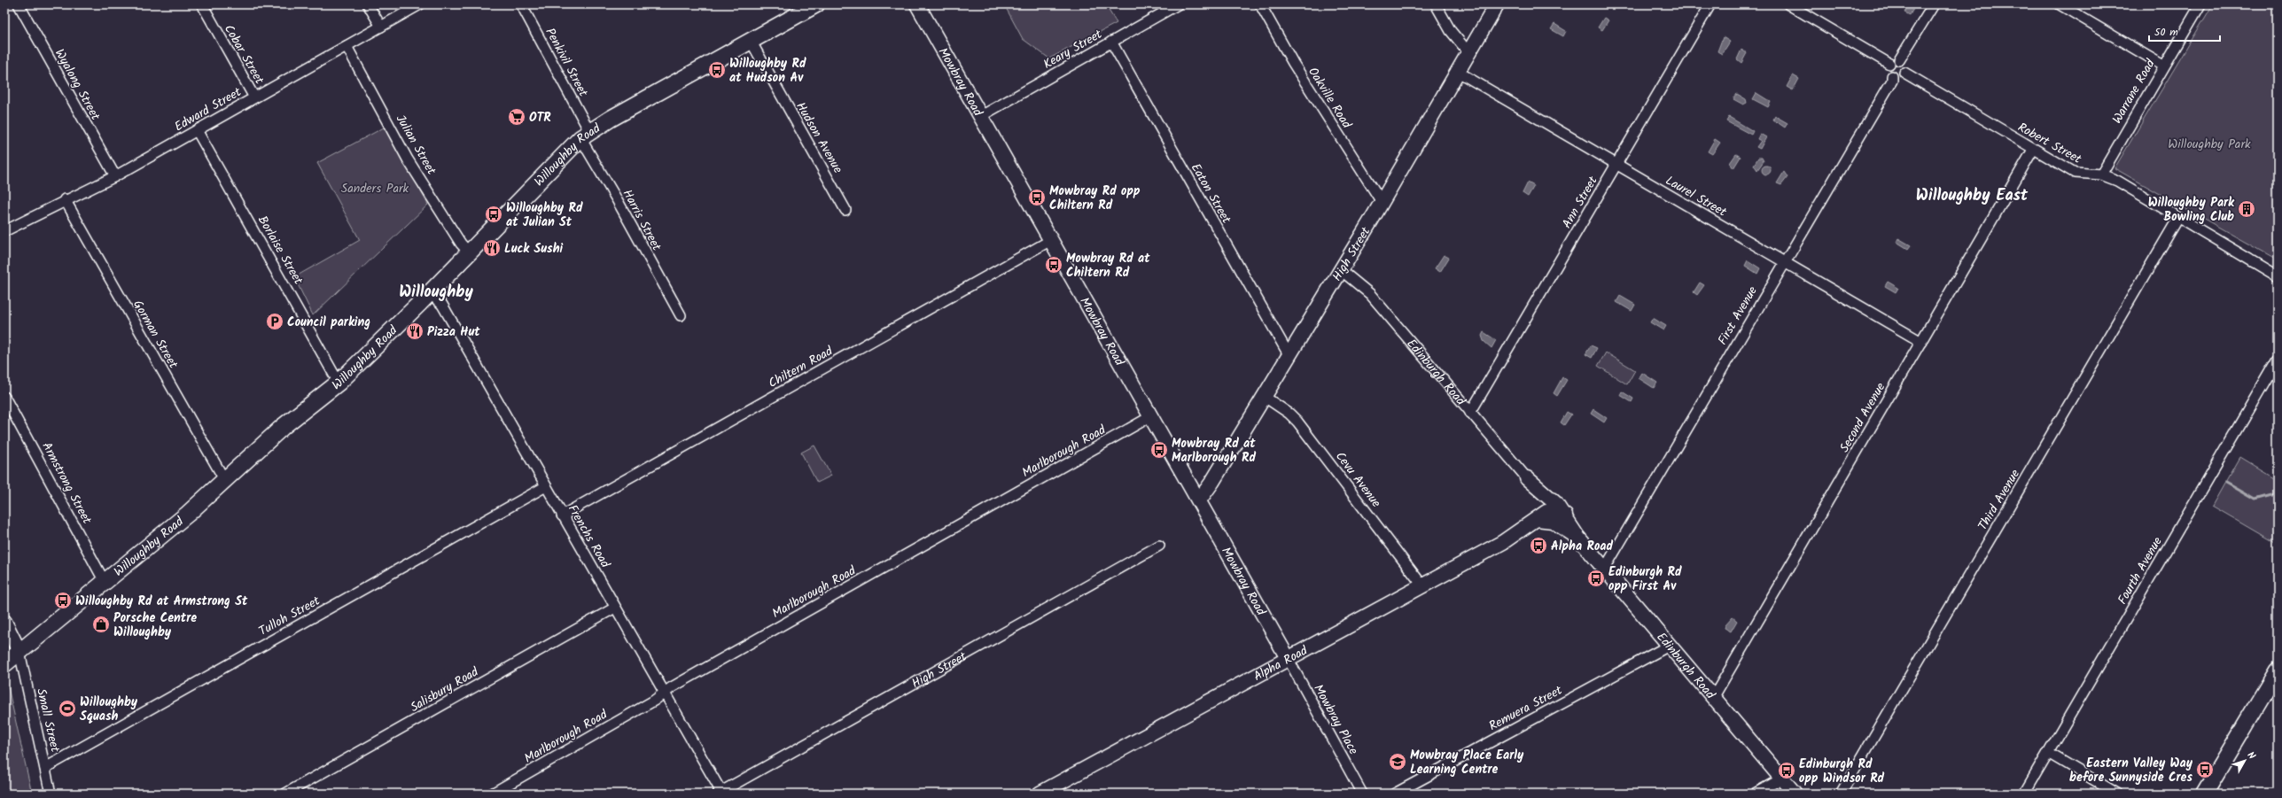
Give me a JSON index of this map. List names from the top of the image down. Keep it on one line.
{"streets":{"main road":["Mowbray Road","Willoughby Road","High Street","Edinburgh Road","Alpha Road"],"street":["Keary Street","Cobar Street","Penkivil Street","Wyalong Street","Warrane Road","Oakville Road","Edward Street","Hudson Avenue","Robert Street","Julian Street","Eaton Street","Laurel Street","Ann Street","Harris Street","Borlaise Street","First Avenue","Gorman Street","Chiltern Road","Second Avenue","Marlborough Road","Cevu Avenue","Armstrong Street","Third Avenue","Frenchs Road","Fourth Avenue","Tulloh Street","Salisbury Road","Remuera Street","Mowbray Place","Small Street"]},"crossings":[["Keary Street","Mowbray Road"],["Keary Street","Eaton Street"],["Cobar Street","Edward Street"],["Penkivil Street","Willoughby Road"],["Penkivil Street","Harris Street"],["Mowbray Road","High Street"],["Mowbray Road","Chiltern Road"],["Mowbray Road","Marlborough Road"],["Mowbray Road","Alpha Road"],["Mowbray Road","Mowbray Place"],["Wyalong Street","Edward Street"],["Warrane Road","Robert Street"],["Oakville Road","High Street"],["Edward Street","Julian Street"],["Edward Street","Borlaise Street"],["Edward Street","Gorman Street"],["Hudson Avenue","Willoughby Road"],["Robert Street","First Avenue"],["Robert Street","Second Avenue"],["Robert Street","Third Avenue"],["Julian Street","Willoughby Road"],["Willoughby Road","Harris Street"],["Willoughby Road","Borlaise Street"],["Willoughby Road","Gorman Street"],["Willoughby Road","Armstrong Street"],["Willoughby Road","Frenchs Road"],["Willoughby Road","Small Street"],["Eaton Street","High Street"],["Laurel Street","Ann Street"],["Laurel Street","High Street"],["Laurel Street","First Avenue"],["Laurel Street","Second Avenue"],["Ann Street","Edinburgh Road"],["High Street","Edinburgh Road"],["High Street","Cevu Avenue"],["High Street","Frenchs Road"],["First Avenue","Edinburgh Road"],["Chiltern Road","Frenchs Road"],["Edinburgh Road","Second Avenue"],["Edinburgh Road","Alpha Road"],["Edinburgh Road","Remuera Street"],["Marlborough Road","Frenchs Road"],["Cevu Avenue","Alpha Road"],["Frenchs Road","Tulloh Street"],["Frenchs Road","Salisbury Road"],["Tulloh Street","Small Street"],["Alpha Road","Mowbray Place"]],"districts":["Willoughby East","Willoughby"],"parks":["Willoughby Park","Sanders Park"],"places":{"bus stop":["Willoughby Rd at Hudson Av","Mowbray Rd opp Chiltern Rd","Willoughby Rd at Julian St","Mowbray Rd at Chiltern Rd","Mowbray Rd at Marlborough Rd","Alpha Road","Edinburgh Rd opp First Av","Willoughby Rd at Armstrong St","Eastern Valley Way before Sunnyside Cres","Edinburgh Rd opp Windsor Rd"],"supermarket":["OTR"],"building":["Willoughby Park Bowling Club"],"restaurant":["Luck Sushi","Pizza Hut"],"parking":["Council parking"],"shop":["Porsche Centre Willoughby"],"sports":["Willoughby Squash"],"school or university":["Mowbray Place Early Learning Centre"]},"scale_bar":"50 m","north":"top right"}
